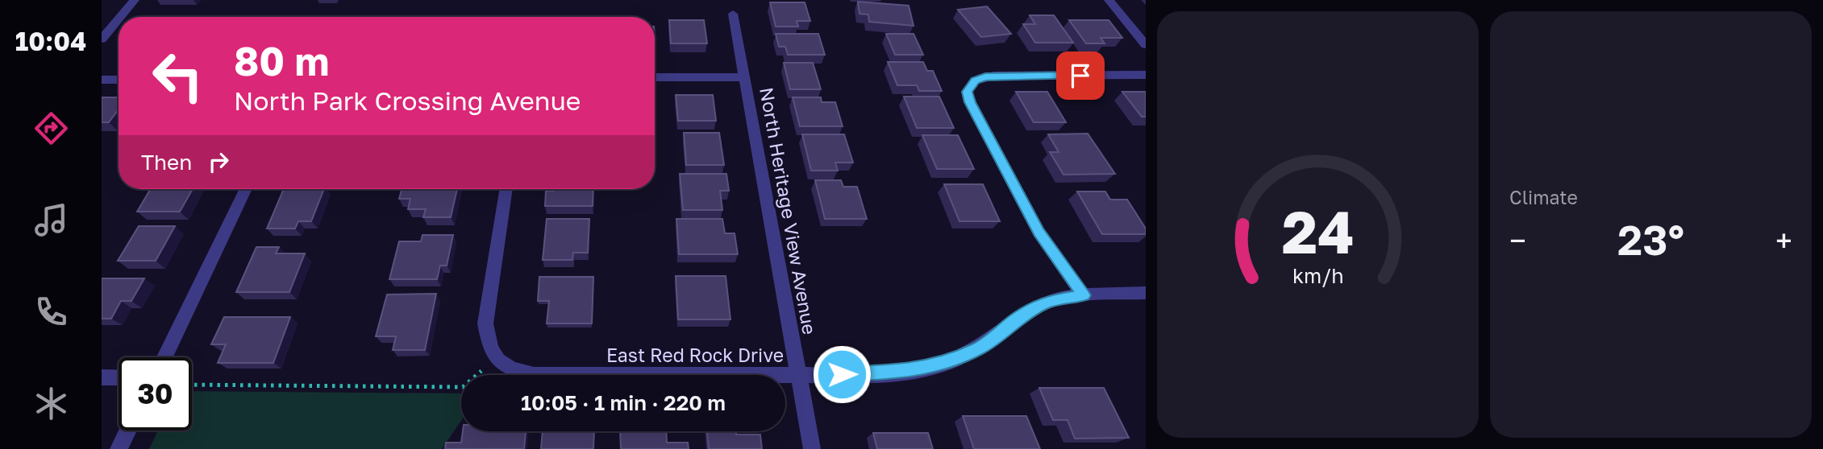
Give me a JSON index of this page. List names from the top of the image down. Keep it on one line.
{"streets":{"street":["North Heritage View Avenue","East Red Rock Drive"]},"crossings":[["North Heritage View Avenue","East Red Rock Drive"]],"page":{"tabs":"10:04","tile":"Climate","turn":["80 m","North Park Crossing Avenue"],"then":"Then","heat":["−","23°","+"],"limit":"30","trip":"10:05 · 1 min · 220 m","gauge":["24","km/h"]}}
